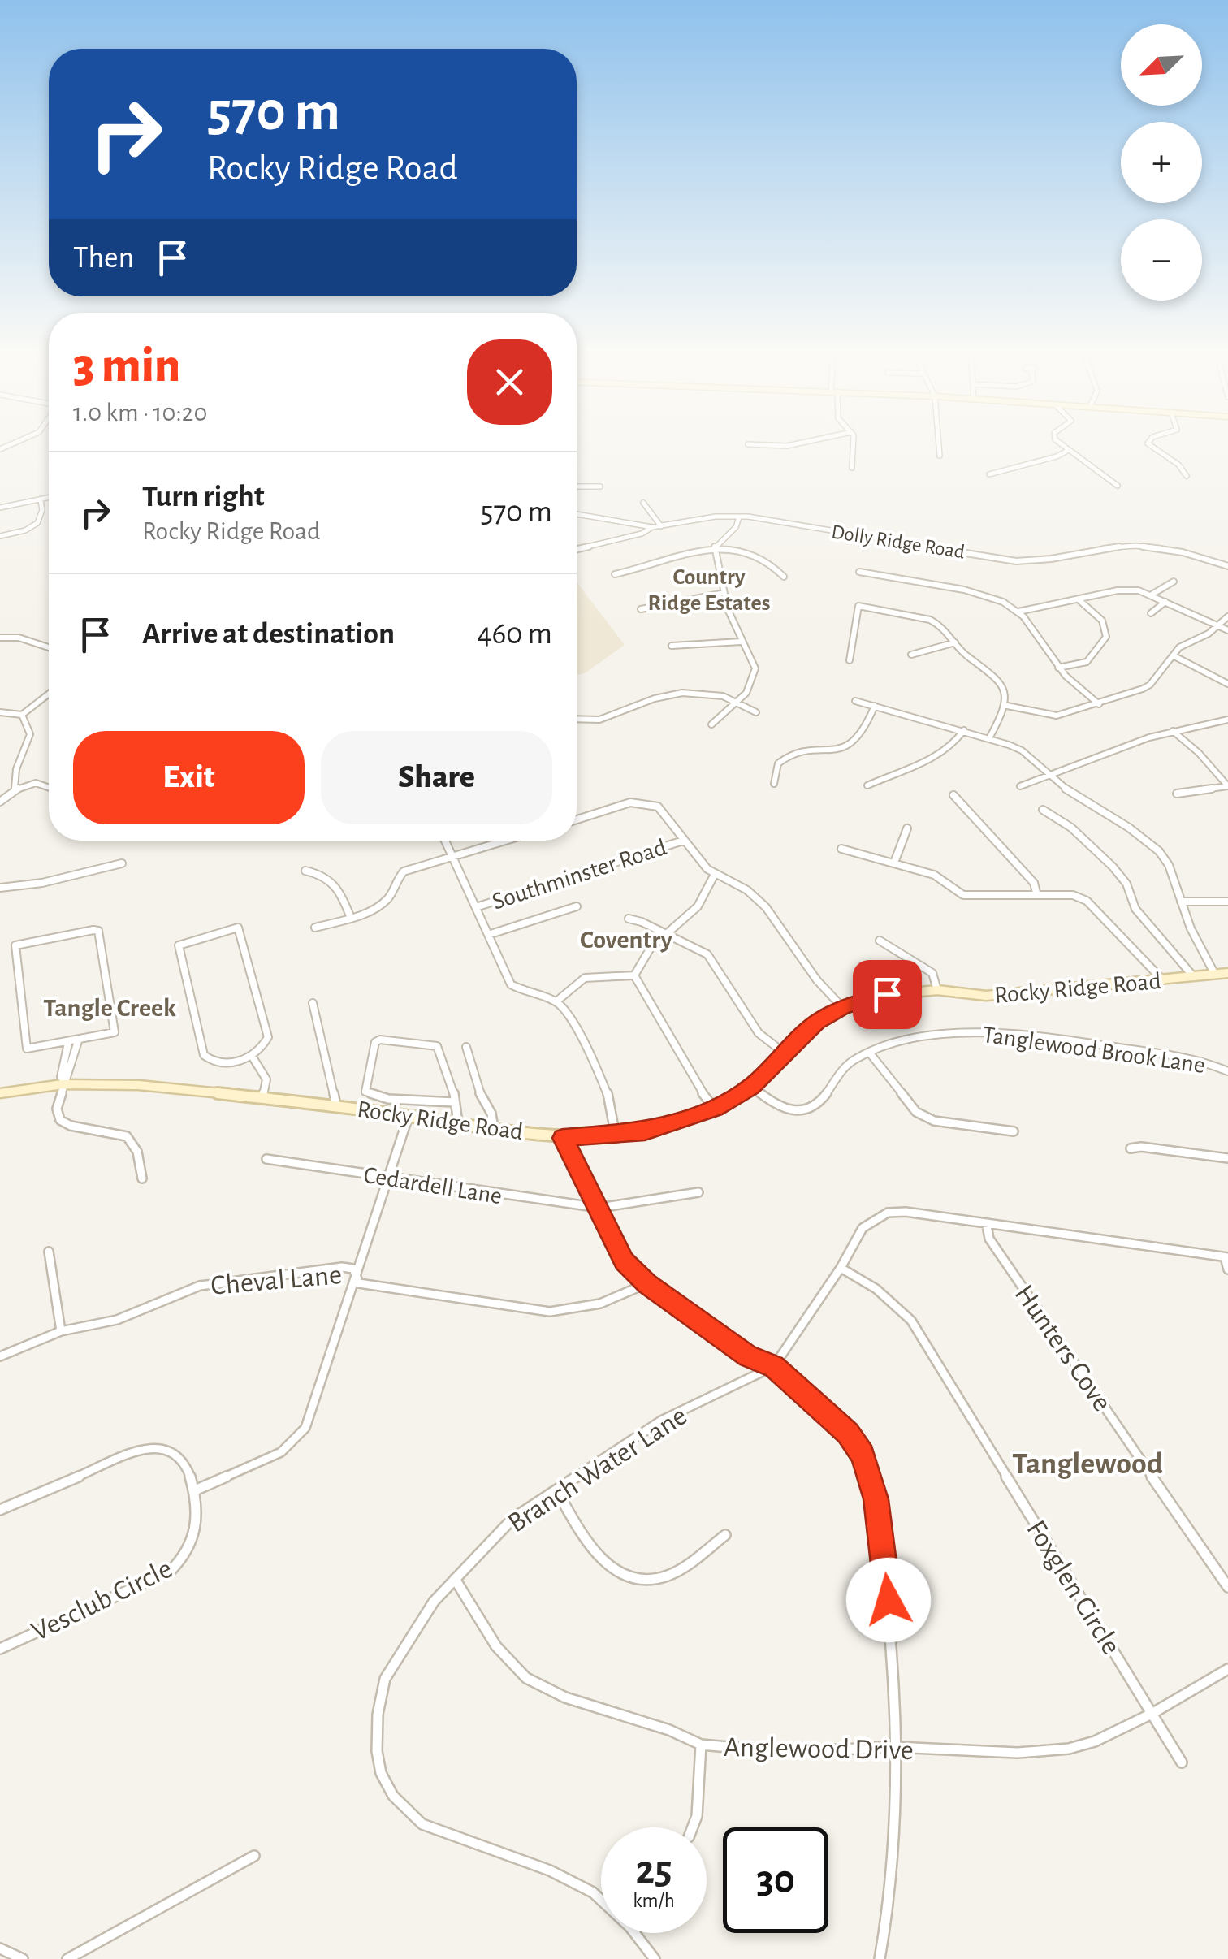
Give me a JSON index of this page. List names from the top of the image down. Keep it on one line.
{"streets":{"main road":["Rocky Ridge Road"],"street":["Dolly Ridge Road","Southminster Road","Tanglewood Brook Lane","Cedardell Lane","Cheval Lane","Hunters Cove","Branch Water Lane","Foxglen Circle","Vesclub Circle","Anglewood Drive"]},"crossings":[["Rocky Ridge Road","Tanglewood Brook Lane"],["Branch Water Lane","Anglewood Drive"],["Foxglen Circle","Anglewood Drive"]],"districts":["Country Ridge Estates","Coventry","Tangle Creek","Tanglewood"],"north":"bottom left","page":{"map_buttons":["+","−"],"turn":["570 m","Rocky Ridge Road"],"then":"Then","heading":["3 min","1.0 km · 10:20"],"list":[{"name":"Turn right","note":"Rocky Ridge Road","value":"570 m"},{"name":"Arrive at destination","value":"460 m"}],"buttons":["Exit","Share"],"speed":"25 km/h","limit":"30"}}
